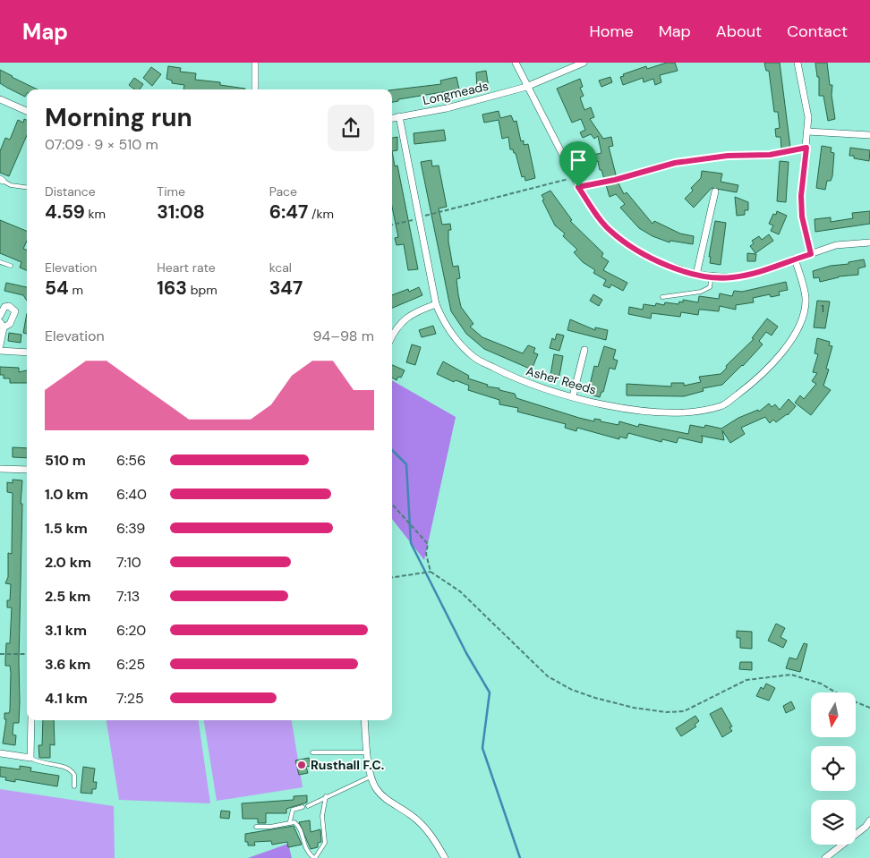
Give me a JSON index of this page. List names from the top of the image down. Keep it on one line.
{"streets":{"street":["Longmeads","Asher Reeds"]},"crossings":[["Longmeads","Asher Reeds"]],"places":["Rusthall F.C."],"house_numbers":["1"],"north":"bottom","page":{"header":"Map","nav":["Home","Map","About","Contact"],"heading":["Morning run","07:09 · 9 × 510 m"],"stats":[["Distance","4.59 km"],["Time","31:08"],["Pace","6:47 /km"],["Elevation","54 m"],["Heart rate","163 bpm"],["kcal","347"]],"chart":["Elevation","94–98 m"],"list":[{"name":"510 m","note":"6:56"},{"name":"1.0 km","note":"6:40"},{"name":"1.5 km","note":"6:39"},{"name":"2.0 km","note":"7:10"},{"name":"2.5 km","note":"7:13"},{"name":"3.1 km","note":"6:20"},{"name":"3.6 km","note":"6:25"},{"name":"4.1 km","note":"7:25"}]}}
